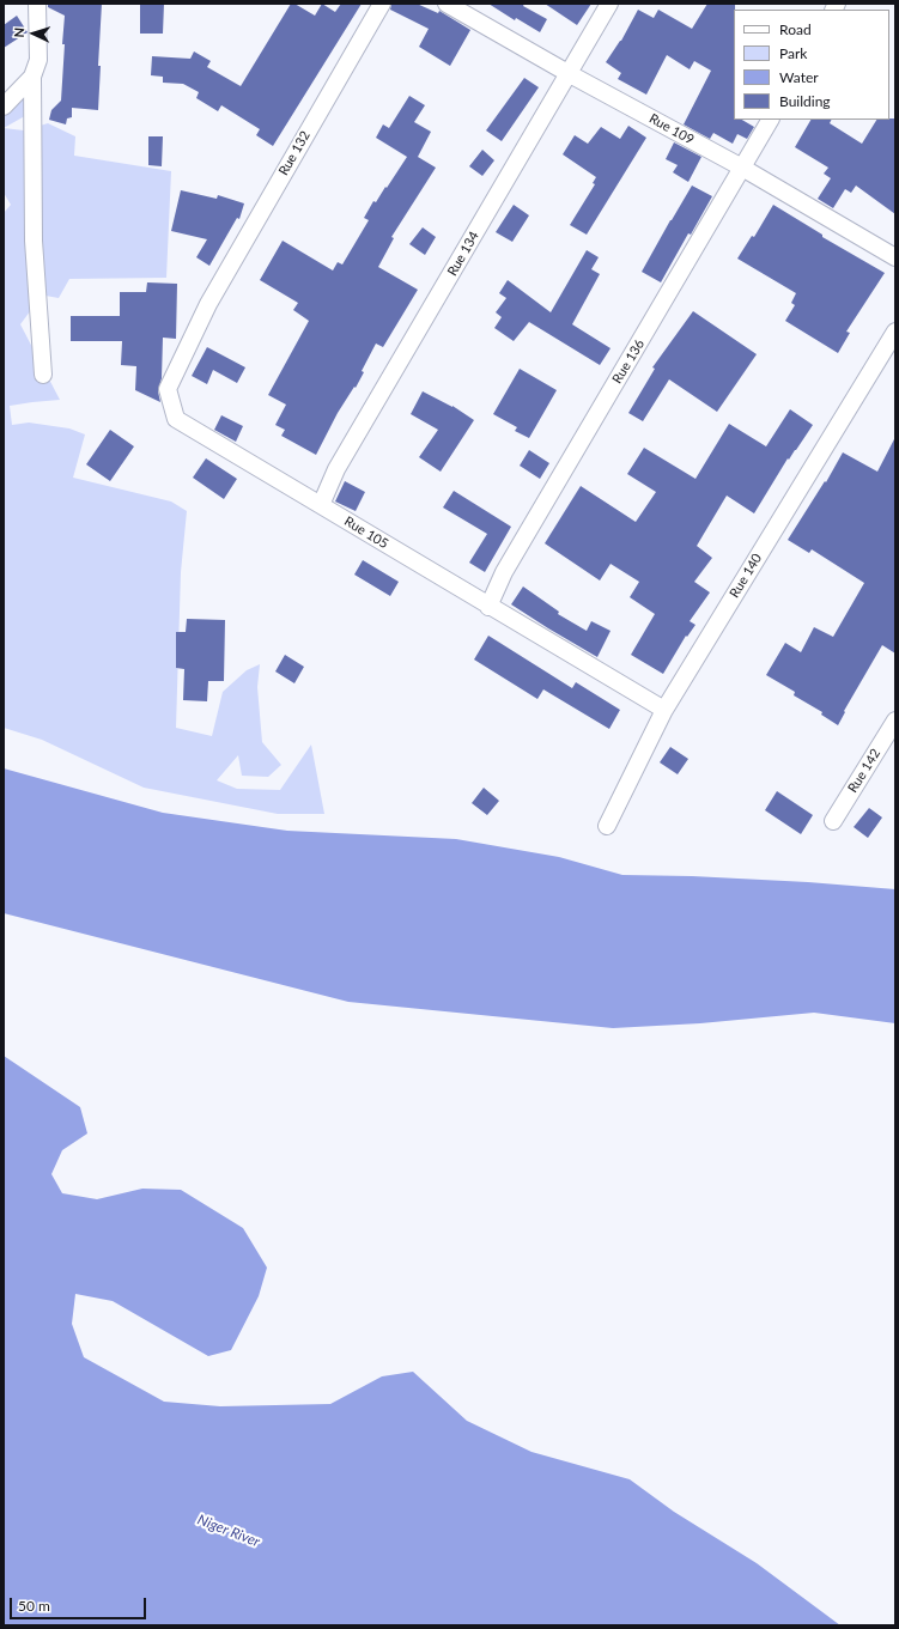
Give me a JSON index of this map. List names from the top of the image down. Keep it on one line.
{"streets":{"street":["Rue 109","Rue 132","Rue 134","Rue 136","Rue 105","Rue 140","Rue 142"]},"crossings":[["Rue 109","Rue 134"],["Rue 109","Rue 136"],["Rue 132","Rue 105"],["Rue 134","Rue 105"],["Rue 136","Rue 105"],["Rue 105","Rue 140"]],"water":["Niger River"],"legend":["Road","Park","Water","Building"],"scale_bar":"50 m","north":"left"}
